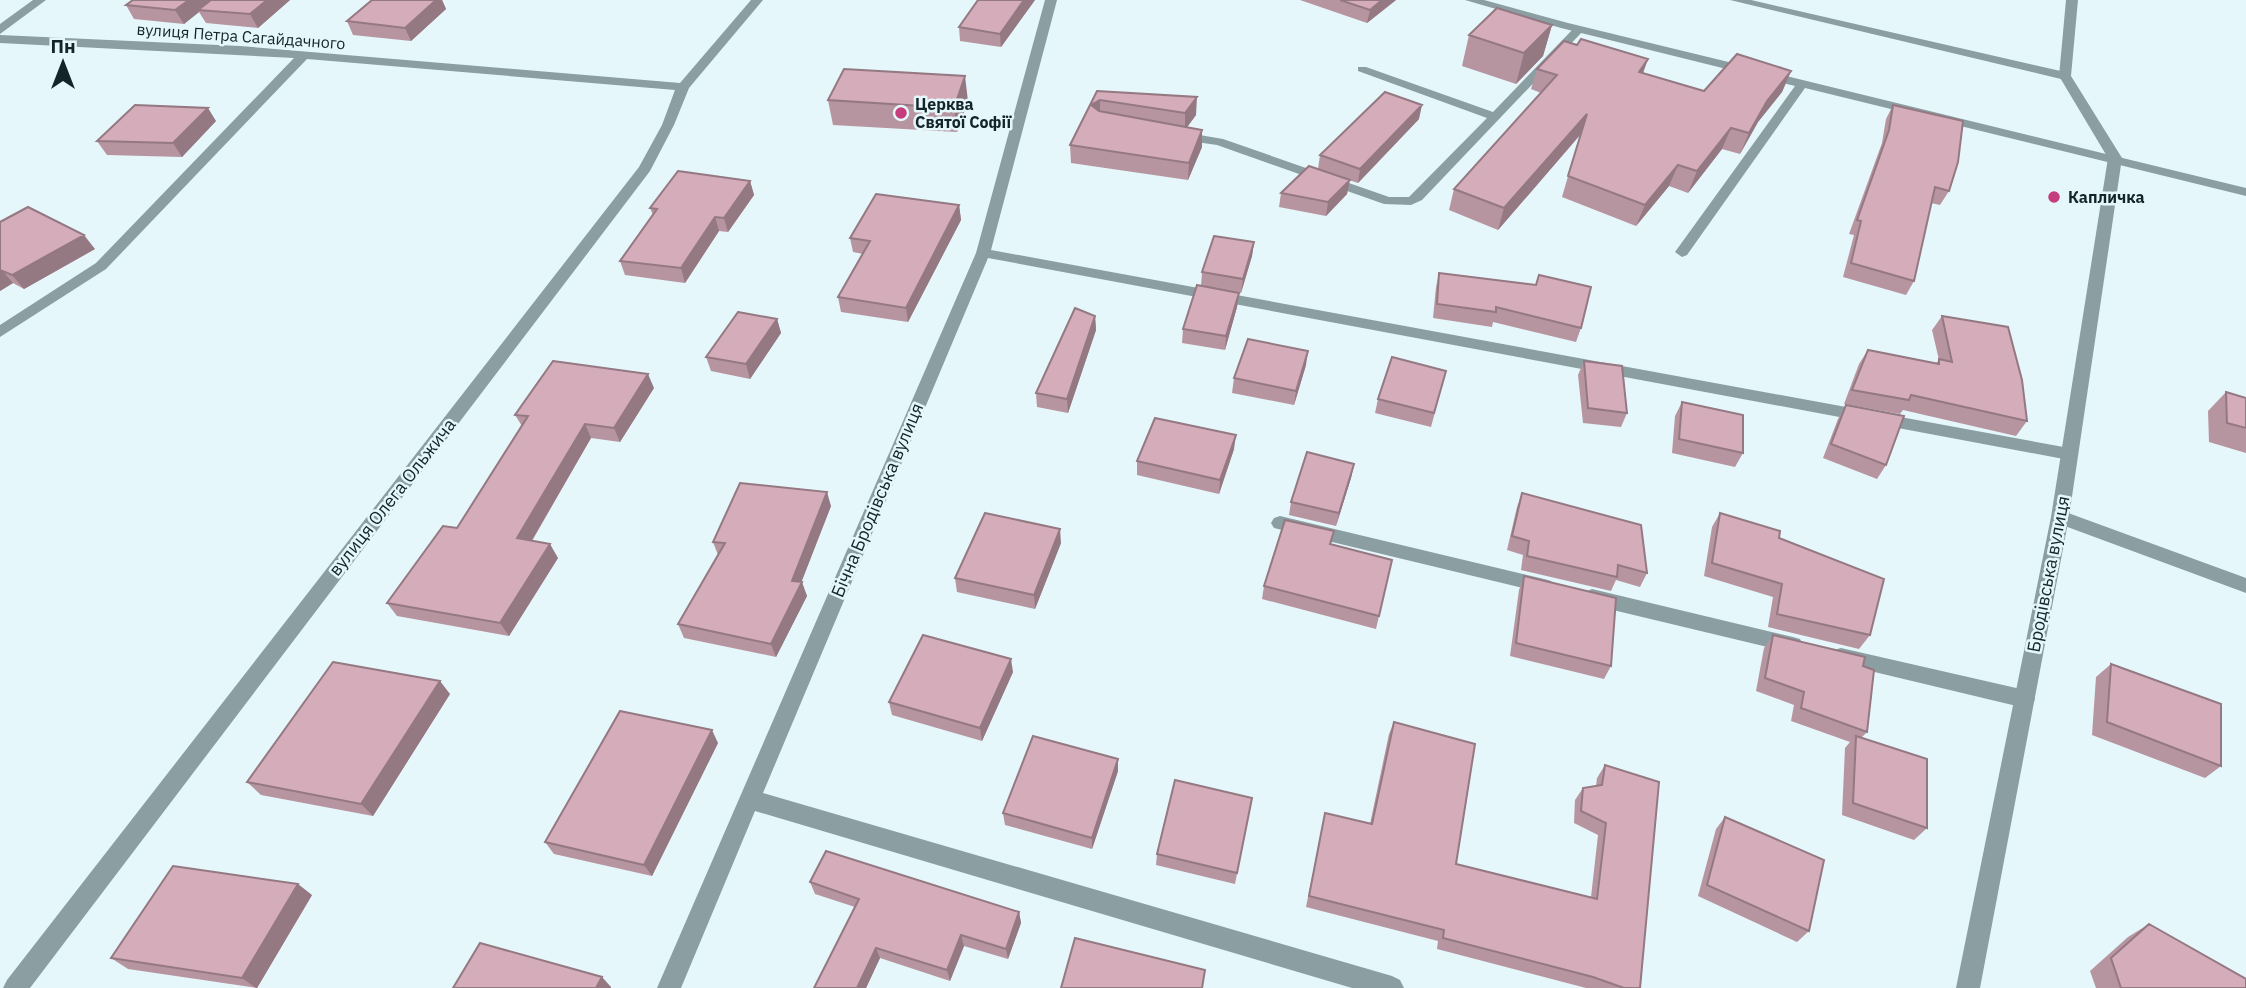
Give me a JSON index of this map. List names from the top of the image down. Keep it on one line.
{"streets":{"street":["вулиця Петра Сагайдачного","вулиця Олега Ольжича","Бічна Бродівська вулиця","Бродівська вулиця"]},"crossings":[["вулиця Петра Сагайдачного","вулиця Олега Ольжича"]],"places":["Церква Святої Софії","Капличка"],"north":"top"}
